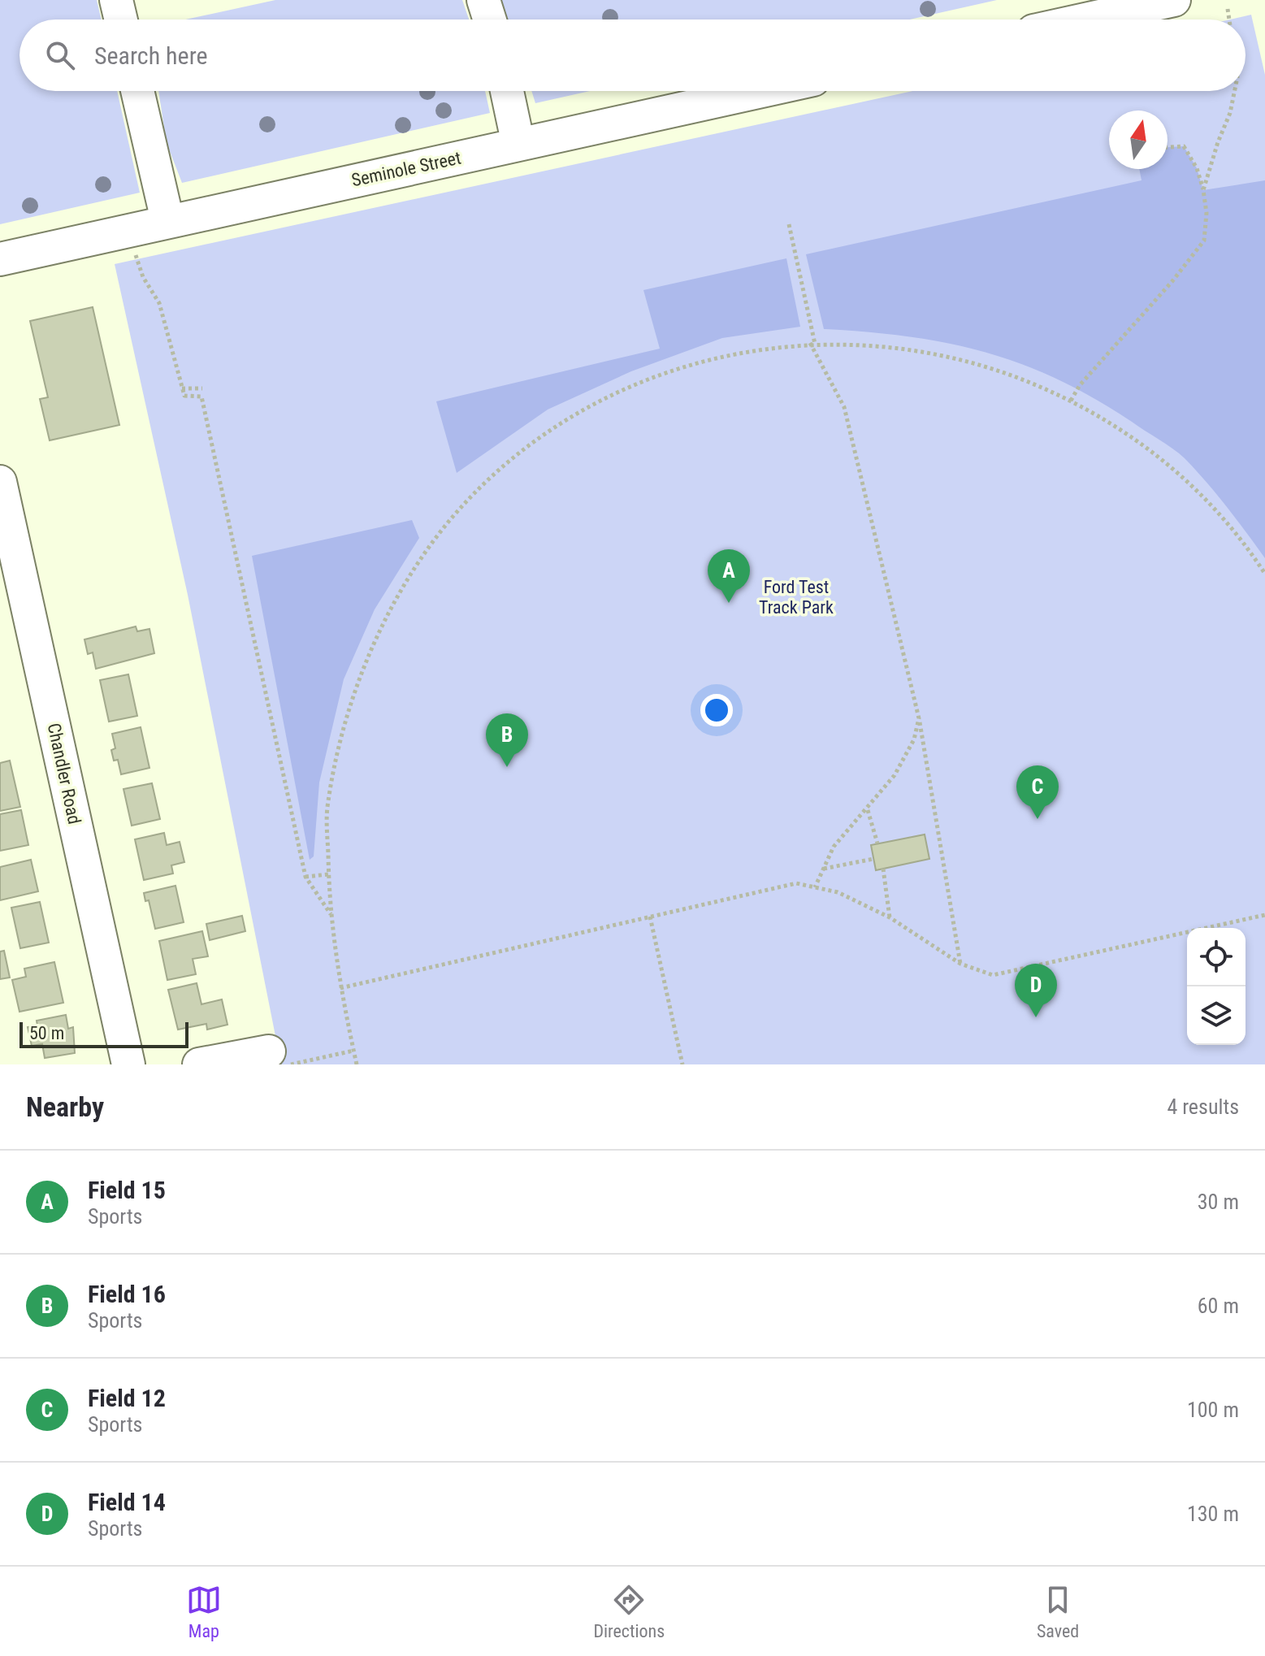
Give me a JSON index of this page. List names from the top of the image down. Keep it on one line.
{"streets":{"street":["Seminole Street","Chandler Road"]},"parks":["Ford Test Track Park"],"scale_bar":"50 m","north":"top","page":{"search":"Search here","pins":["A","B","C","D"],"scale":"50 m","heading":["Nearby","4 results"],"list":[{"mark":"A","name":"Field 15","note":"Sports","value":"30 m"},{"mark":"B","name":"Field 16","note":"Sports","value":"60 m"},{"mark":"C","name":"Field 12","note":"Sports","value":"100 m"},{"mark":"D","name":"Field 14","note":"Sports","value":"130 m"}],"nav":["Map","Directions","Saved"]}}
